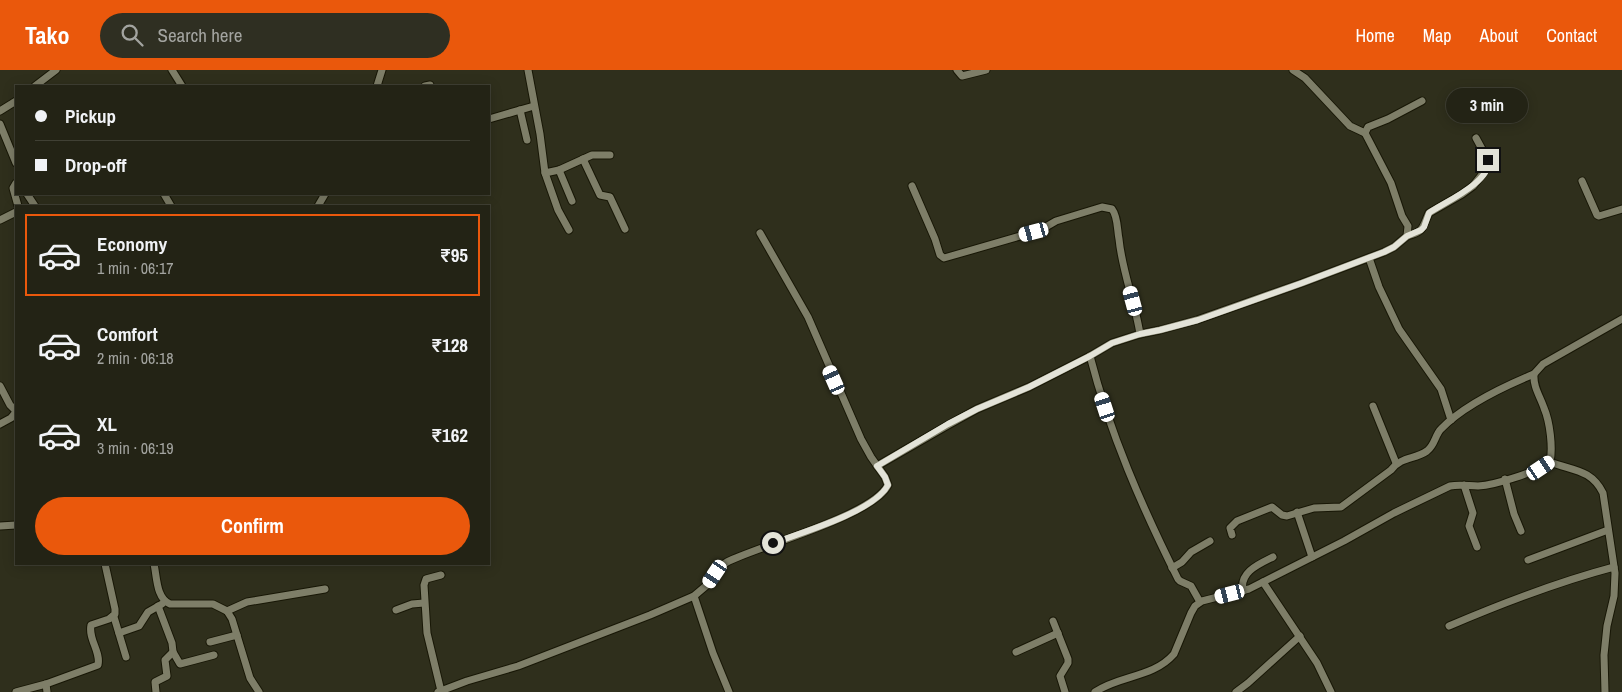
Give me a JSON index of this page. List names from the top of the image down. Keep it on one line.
{"page":{"header":"Tako","search":"Search here","nav":["Home","Map","About","Contact"],"banner":["Pickup","Drop-off"],"bubble":"3 min","list":[{"name":"Economy","note":"1 min · 06:17","value":"₹95"},{"name":"Comfort","note":"2 min · 06:18","value":"₹128"},{"name":"XL","note":"3 min · 06:19","value":"₹162"}],"buttons":"Confirm"}}
